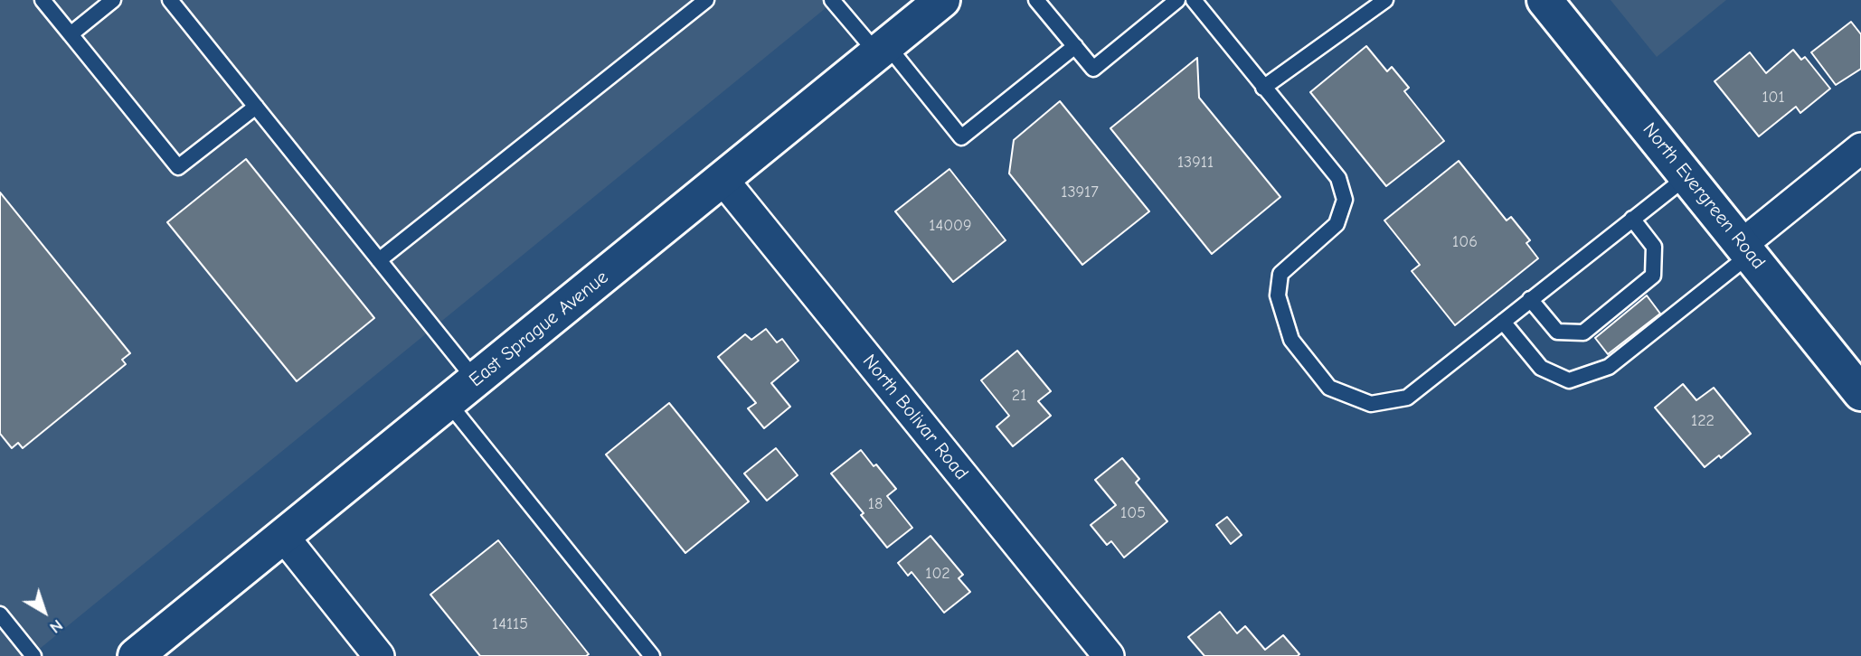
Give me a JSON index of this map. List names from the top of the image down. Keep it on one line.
{"streets":{"main road":["North Evergreen Road","East Sprague Avenue"],"street":["North Bolivar Road"]},"crossings":[["East Sprague Avenue","North Bolivar Road"]],"house_numbers":["101","13911","13917","14009","106","21","122","18","105","102","14115"],"north":"bottom right"}
